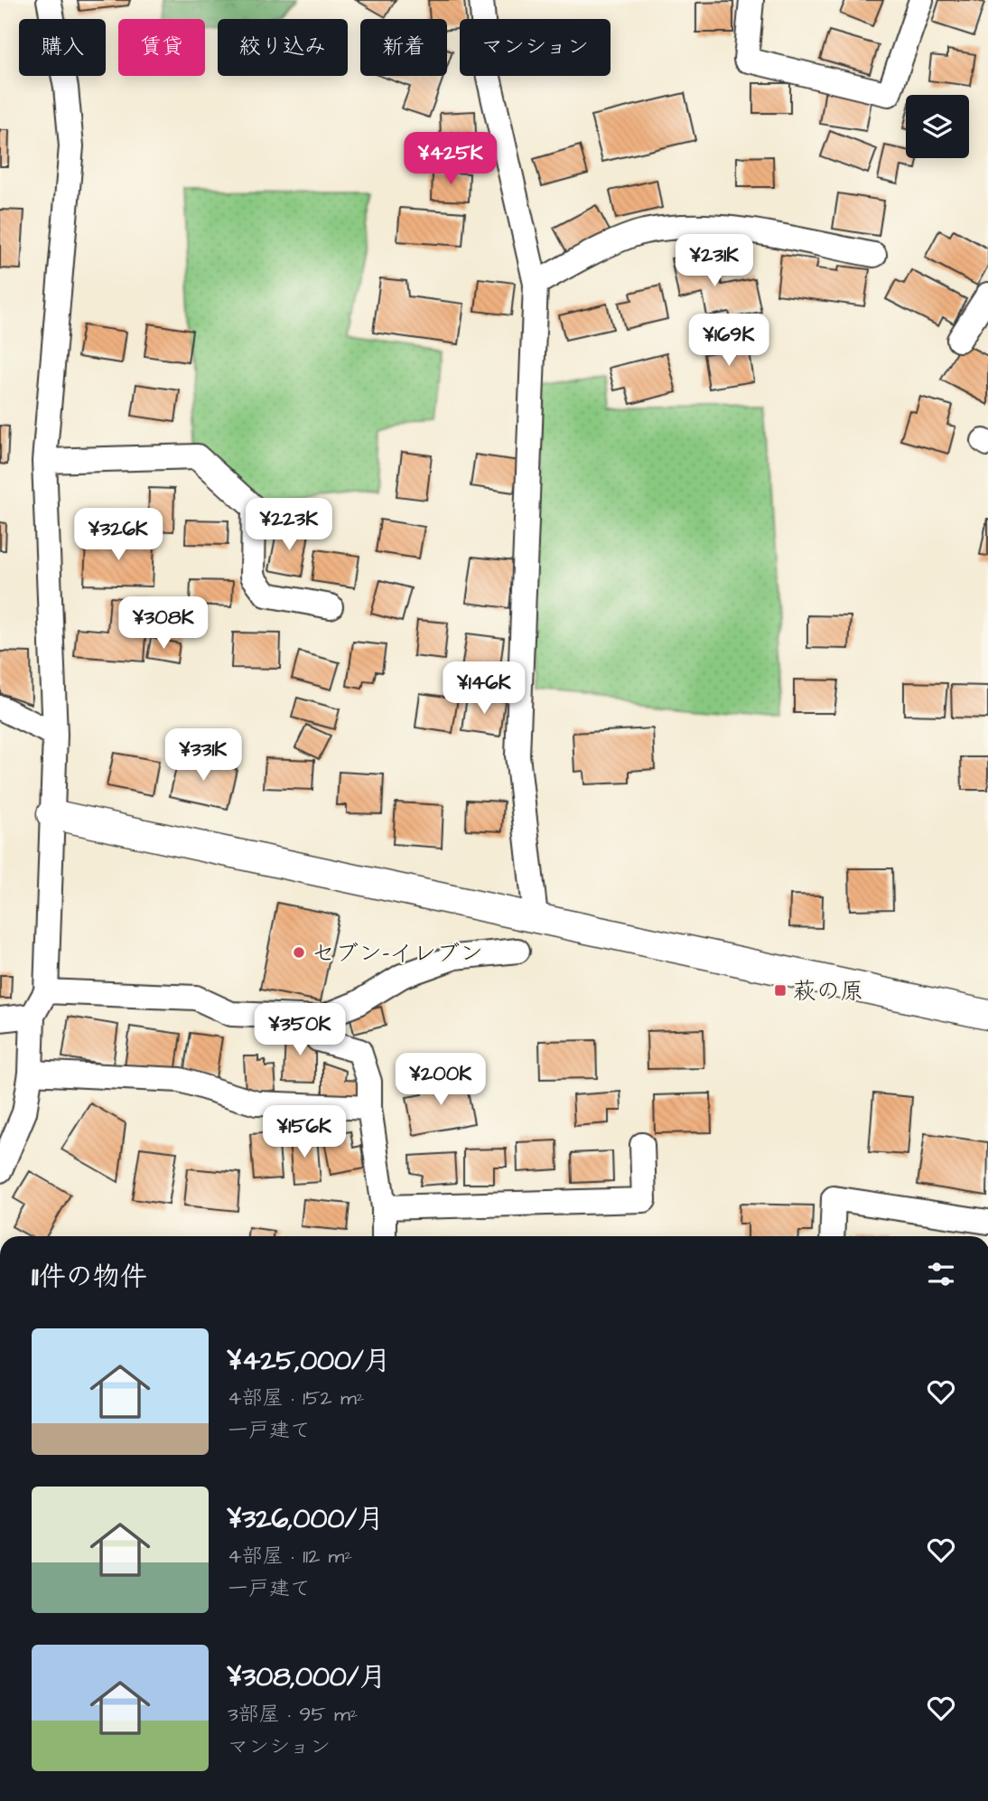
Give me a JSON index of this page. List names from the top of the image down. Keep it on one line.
{"places":{"other":["セブン-イレブン"],"transit":["萩の原"]},"page":{"chip":["購入","賃貸","絞り込み","新着","マンション"],"price":["¥425K","¥231K","¥169K","¥223K","¥326K","¥308K","¥146K","¥331K","¥350K","¥200K","¥156K"],"heading":"11件の物件","list":[{"name":"¥425,000/月","note":"4部屋 · 152 m² · 一戸建て"},{"name":"¥326,000/月","note":"4部屋 · 112 m² · 一戸建て"},{"name":"¥308,000/月","note":"3部屋 · 95 m² · マンション"}]}}
